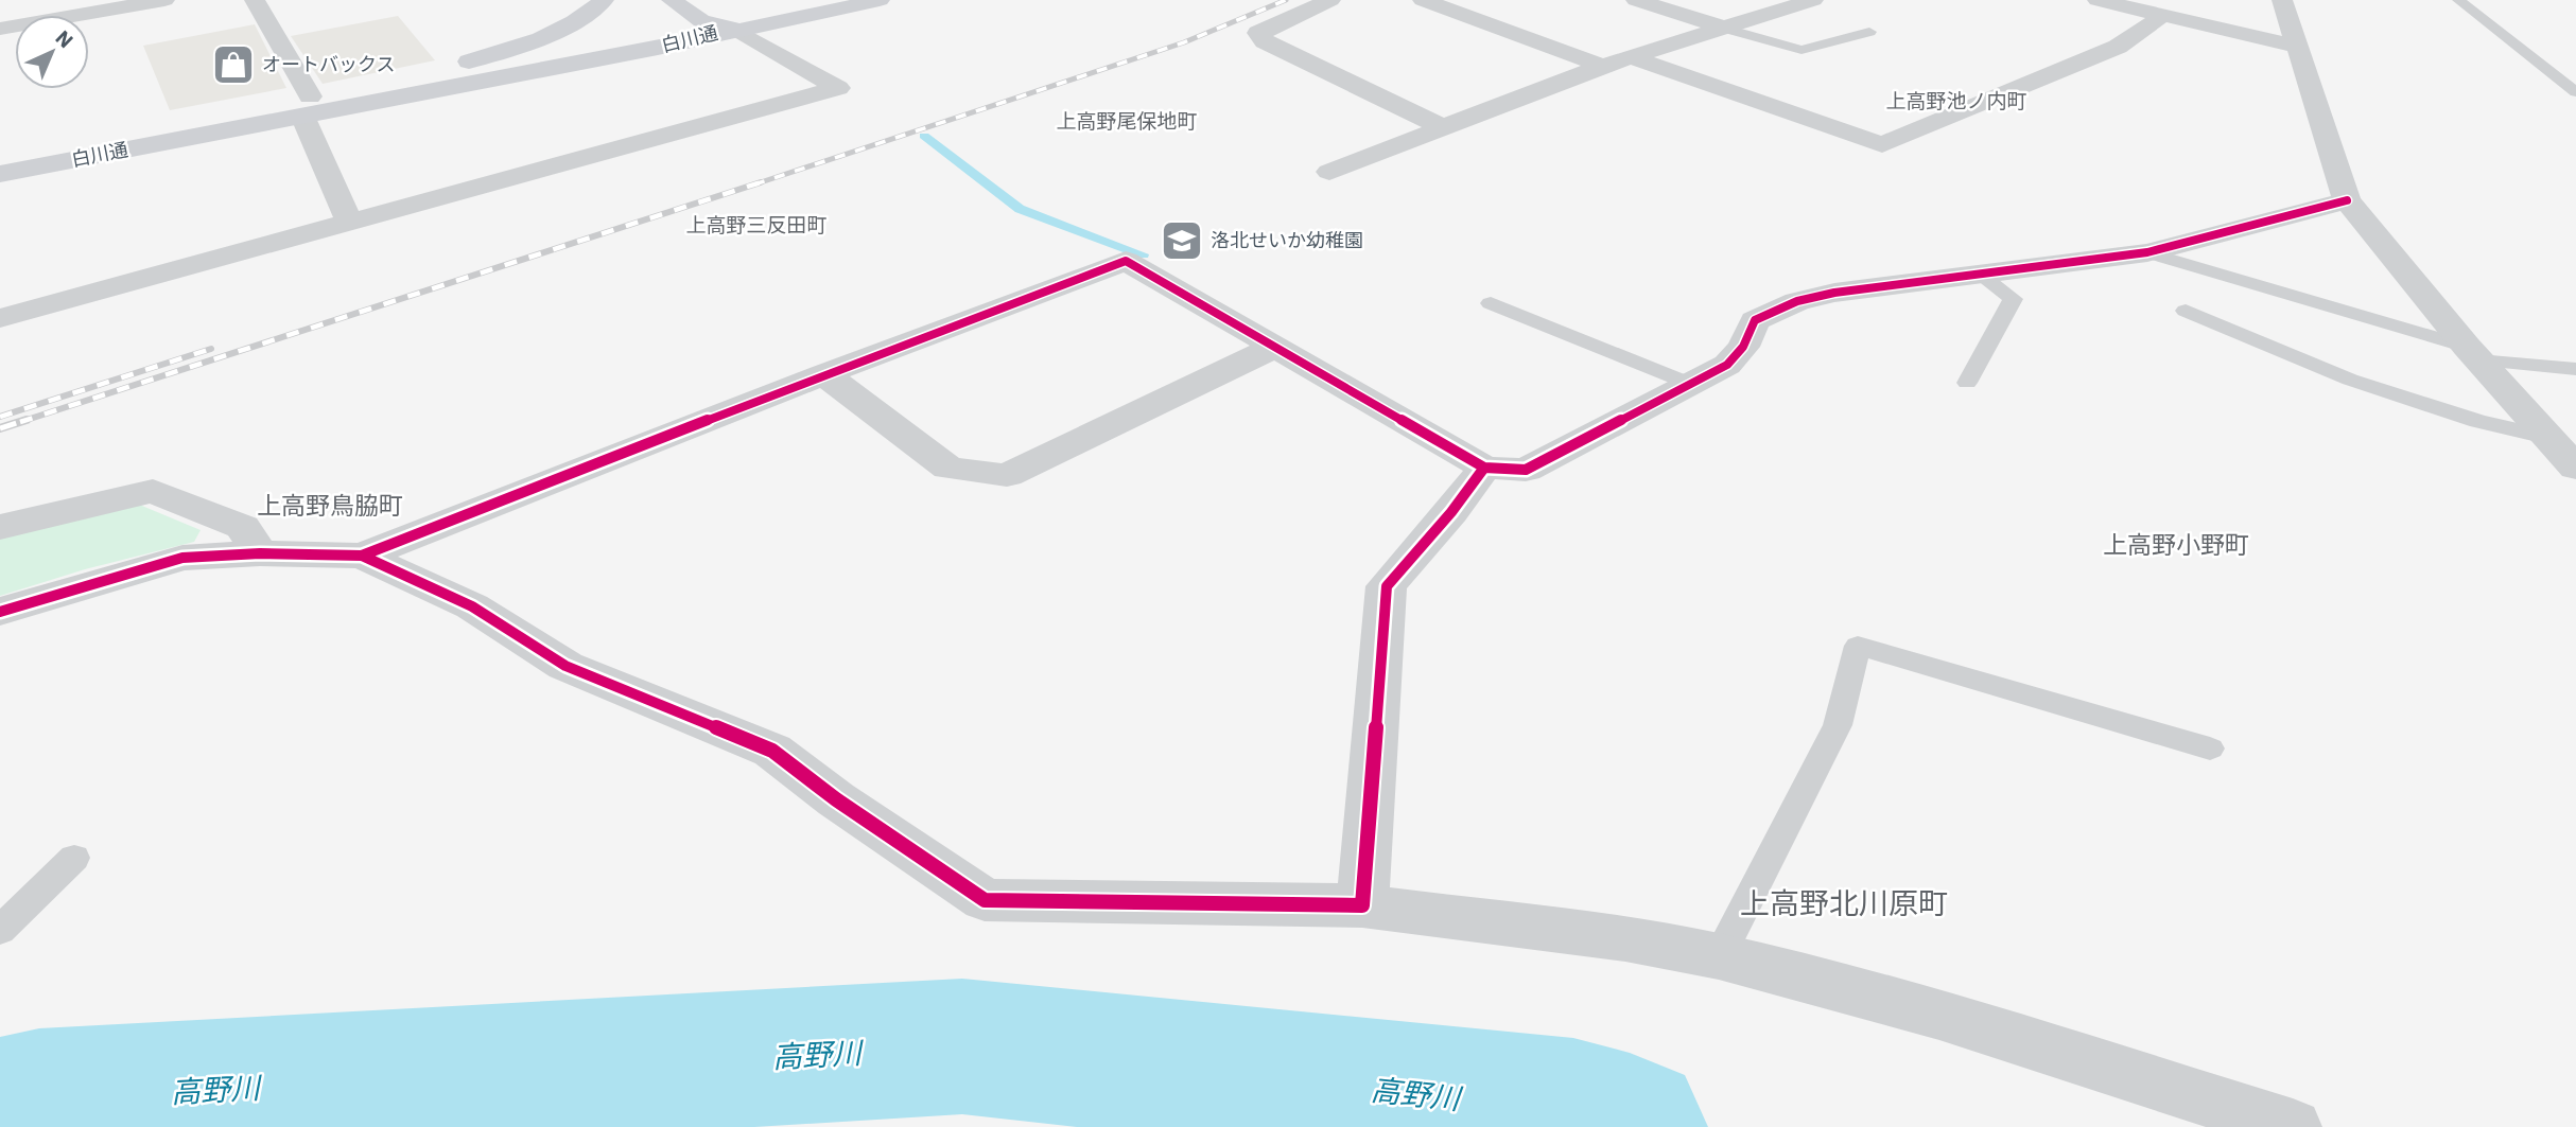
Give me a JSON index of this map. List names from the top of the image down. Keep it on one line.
{"streets":{"main road":["白川通"]},"districts":["上高野池ノ内町","上高野尾保地町","上高野三反田町","上高野鳥脇町","上高野小野町","上高野北川原町"],"water":["高野川"],"places":{"shop":["オートバックス"],"school or university":["洛北せいか幼稚園"]},"north":"top right"}
